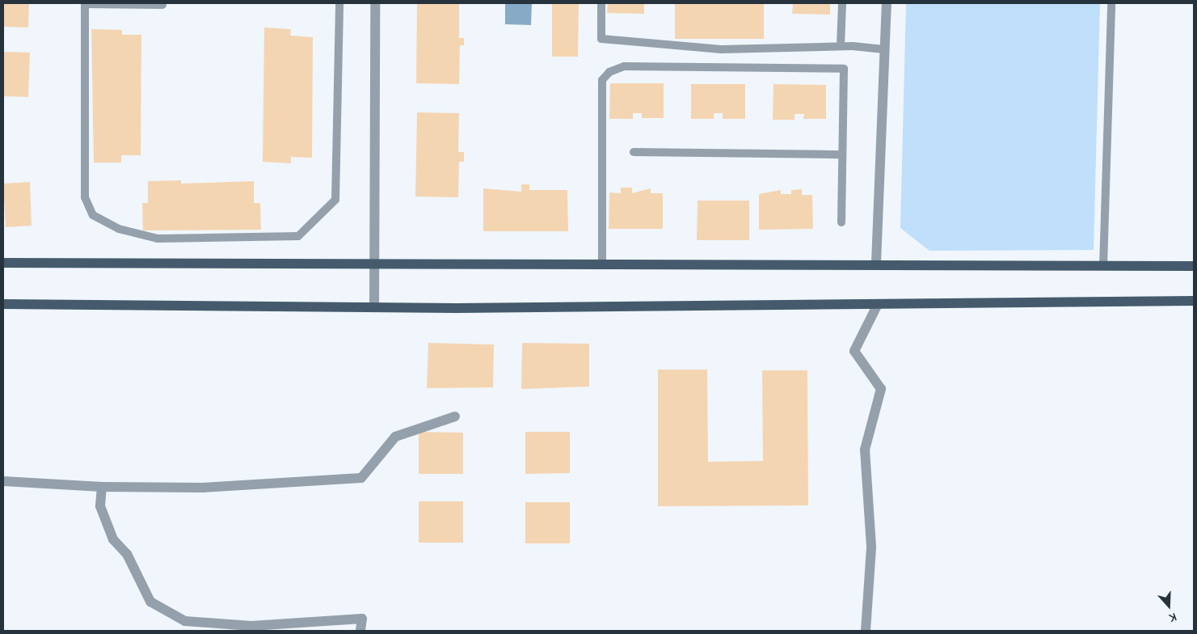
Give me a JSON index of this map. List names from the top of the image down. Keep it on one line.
{"north":"bottom"}
